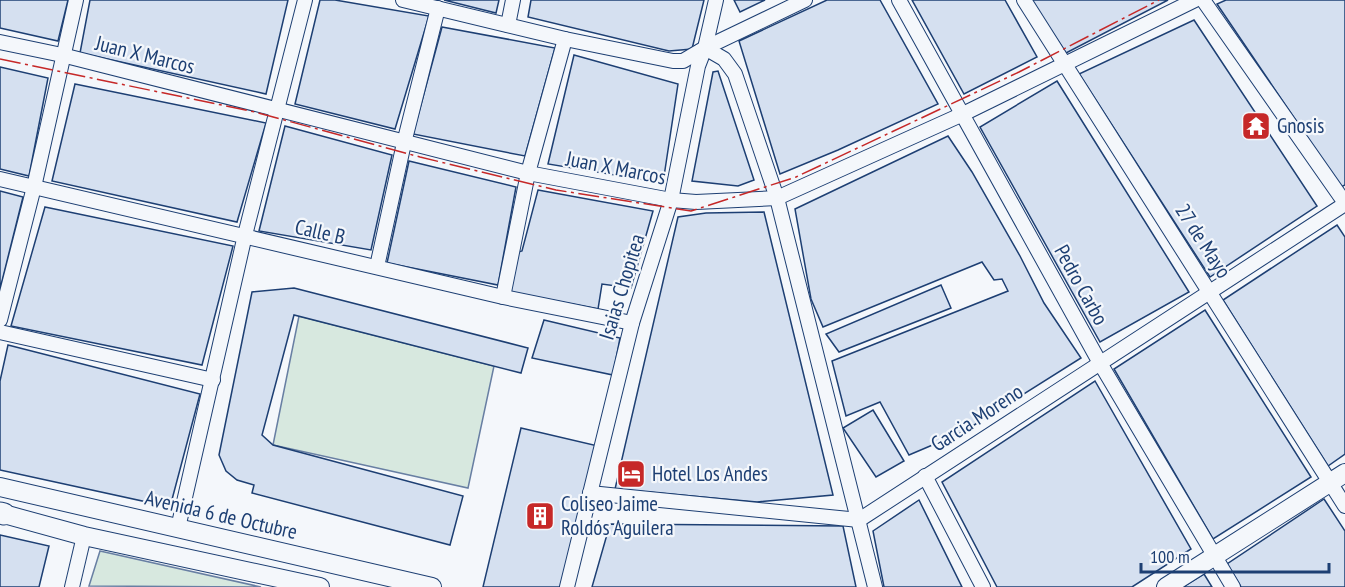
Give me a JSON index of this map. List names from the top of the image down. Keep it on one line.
{"streets":{"main road":["Avenida 6 de Octubre"],"street":["Juan X Marcos","Calle B","27 de Mayo","Pedro Carbo","Isaias Chopitea","Garcia Moreno"]},"crossings":[["Juan X Marcos","27 de Mayo"],["Juan X Marcos","Pedro Carbo"],["Juan X Marcos","Isaias Chopitea"],["Calle B","Isaias Chopitea"],["27 de Mayo","Garcia Moreno"],["Pedro Carbo","Garcia Moreno"]],"places":{"temple":["Gnosis"],"hotel":["Hotel Los Andes"],"building":["Coliseo Jaime Roldós Aguilera"]},"scale_bar":"100 m"}
